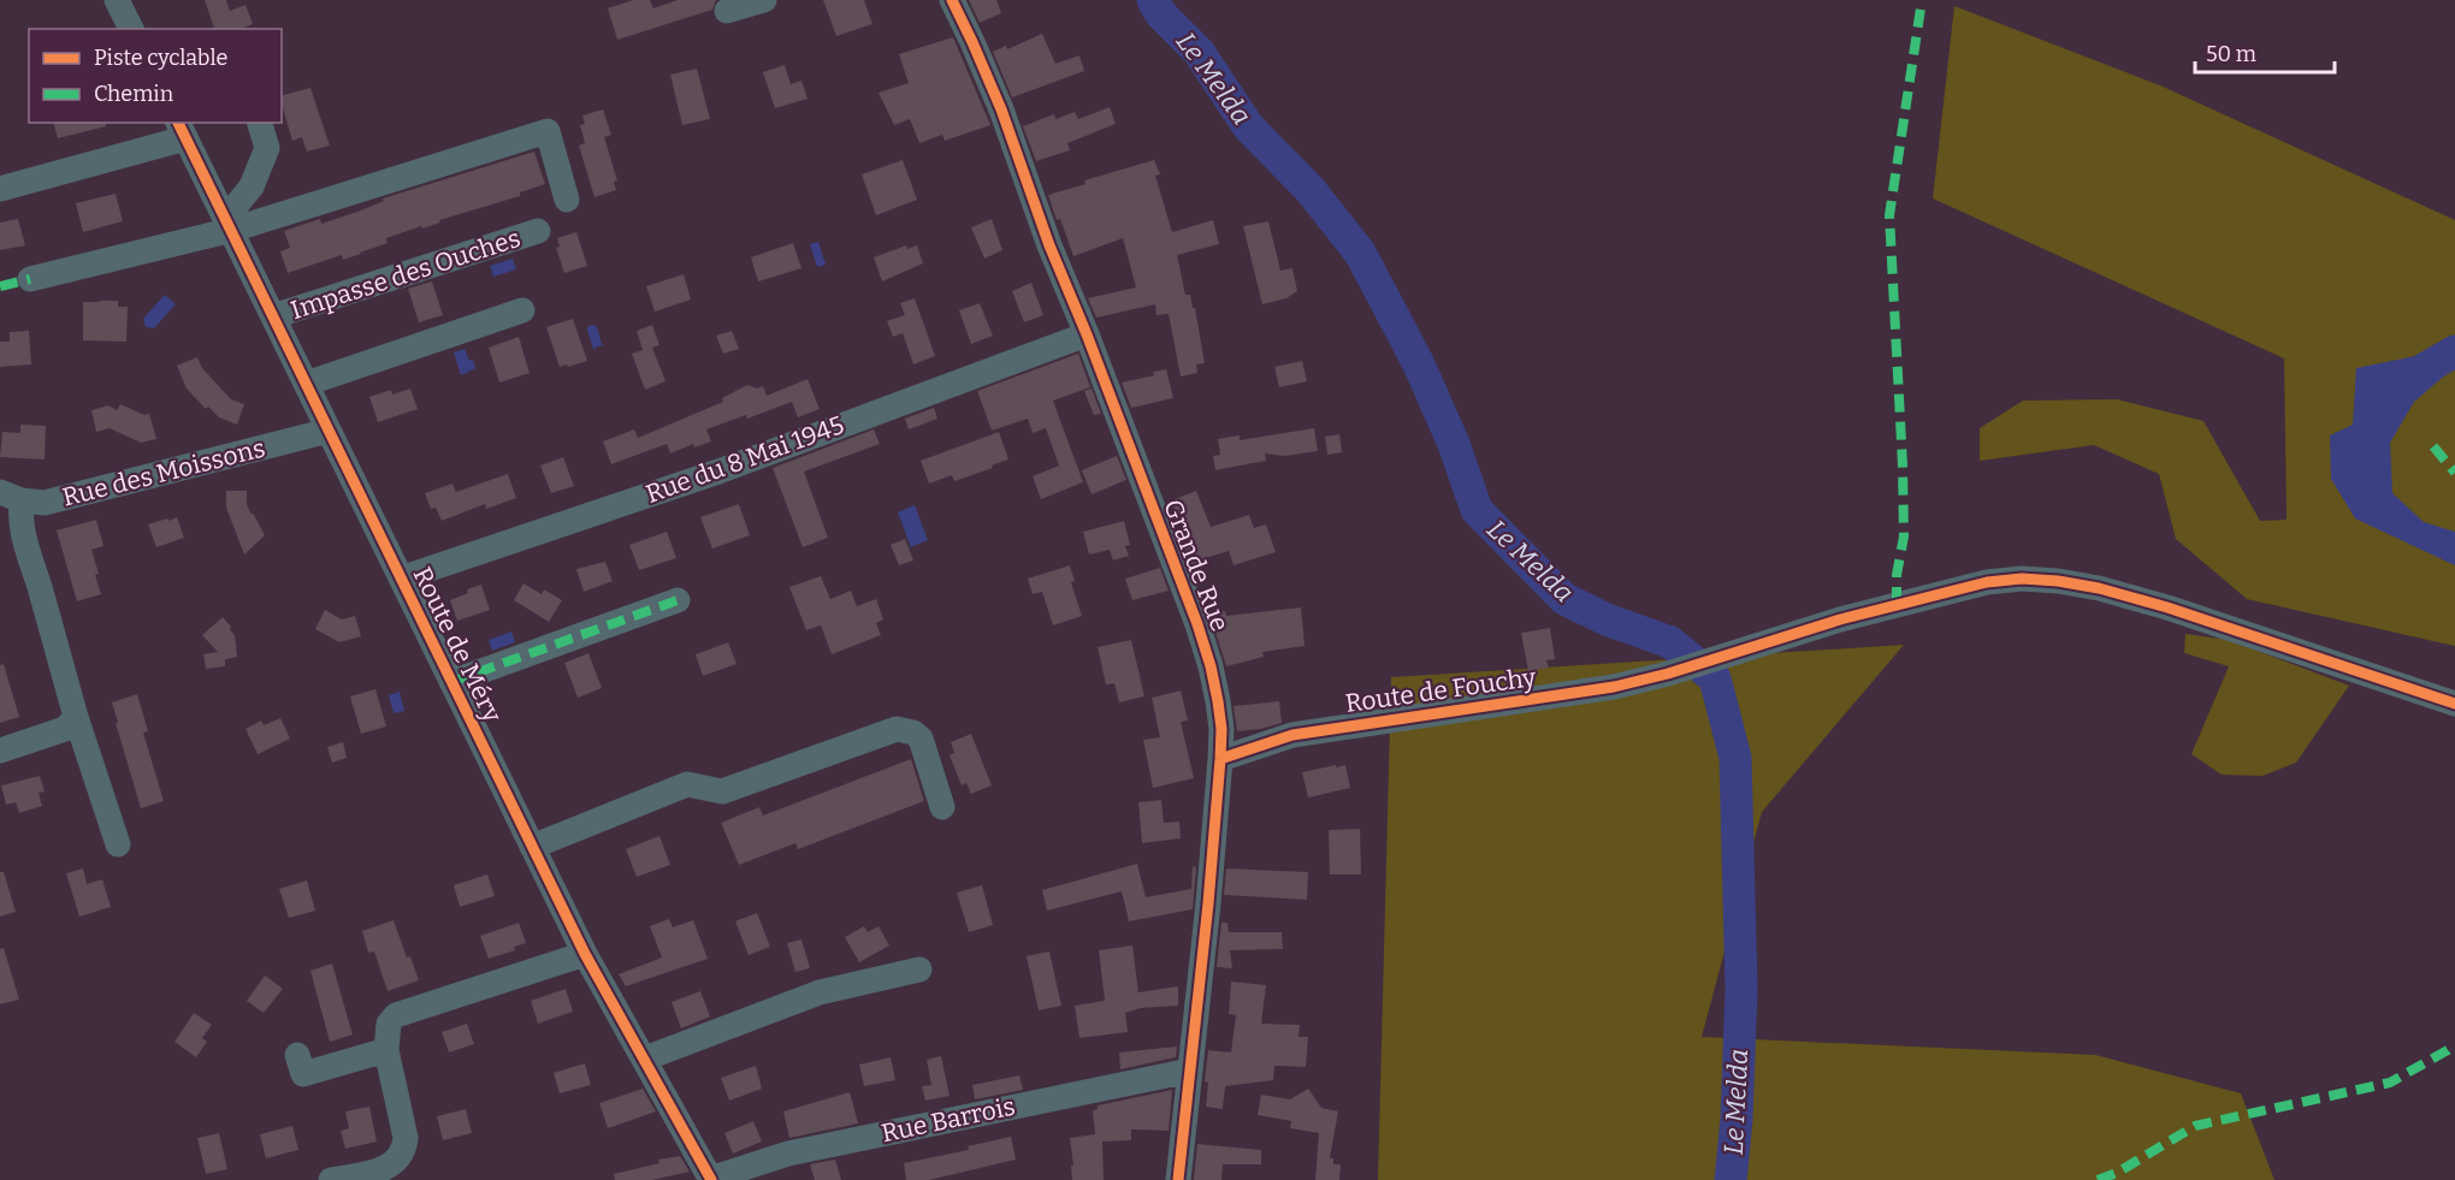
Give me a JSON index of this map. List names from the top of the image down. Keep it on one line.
{"streets":{"street":["Impasse des Ouches","Rue du 8 Mai 1945","Rue des Moissons","Grande Rue","Route de Méry","Route de Fouchy","Rue Barrois"]},"crossings":[["Impasse des Ouches","Route de Méry"],["Rue du 8 Mai 1945","Grande Rue"],["Rue du 8 Mai 1945","Route de Méry"],["Rue des Moissons","Route de Méry"],["Grande Rue","Route de Fouchy"],["Grande Rue","Rue Barrois"],["Route de Méry","Rue Barrois"]],"water":["Le Melda"],"legend":["Piste cyclable","Chemin"],"scale_bar":"50 m"}
